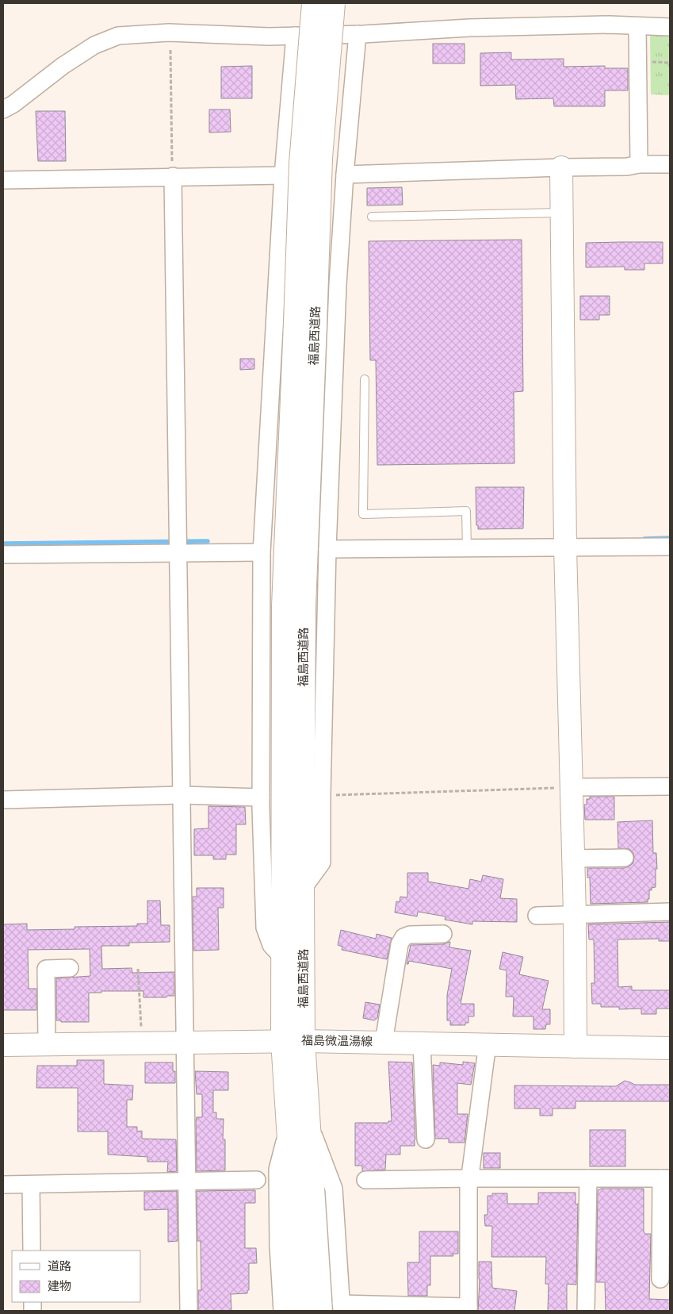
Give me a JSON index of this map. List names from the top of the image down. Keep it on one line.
{"streets":{"main road":["福島西道路","福島微温湯線"]},"crossings":[["福島西道路","福島微温湯線"]],"legend":["道路","建物"]}
